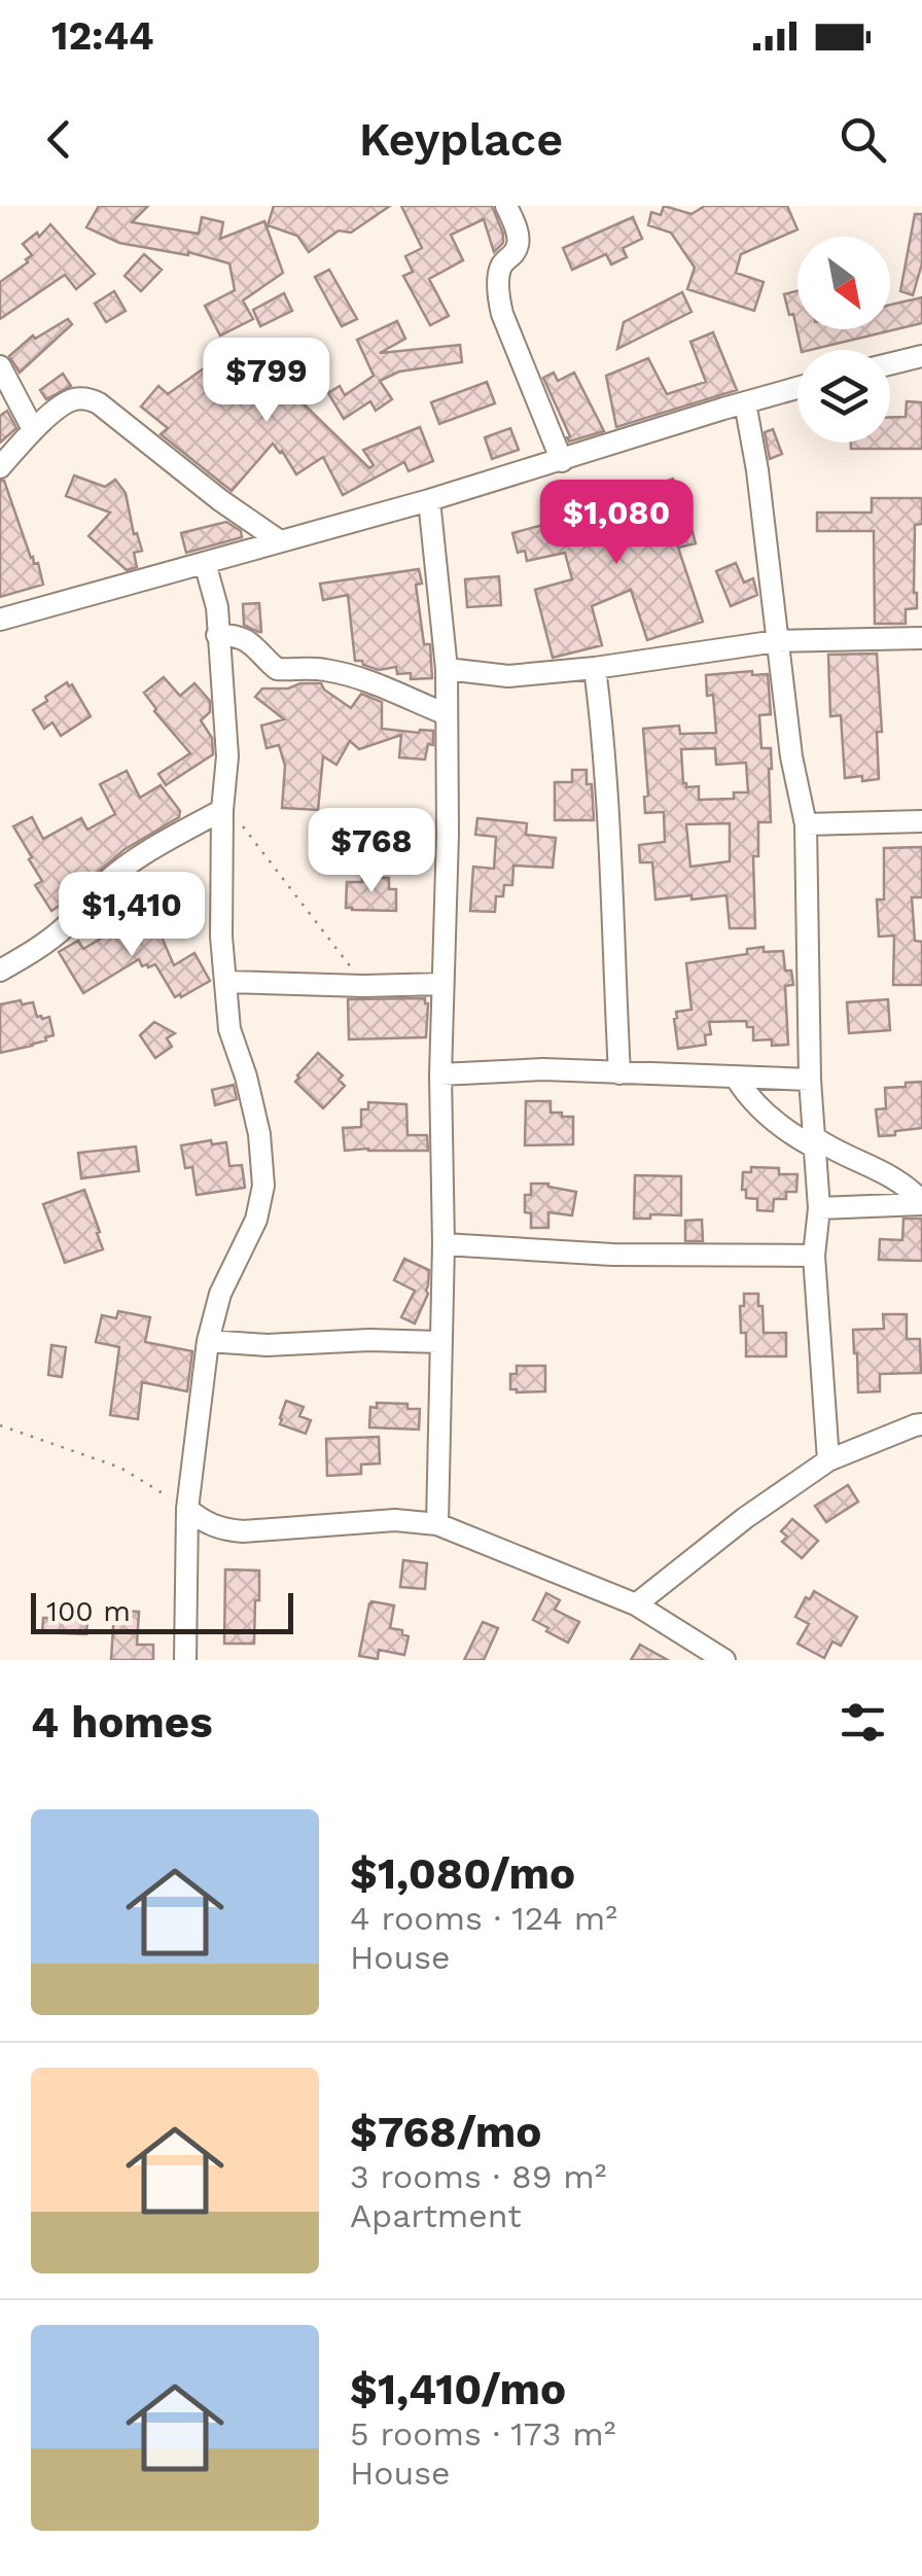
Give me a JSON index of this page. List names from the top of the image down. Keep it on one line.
{"scale_bar":"100 m","north":"bottom right","page":{"status":"12:44","header":"Keyplace","price":["$799","$1,080","$768","$1,410"],"scale":"100 m","heading":"4 homes","list":[{"name":"$1,080/mo","note":"4 rooms · 124 m² · House"},{"name":"$768/mo","note":"3 rooms · 89 m² · Apartment"},{"name":"$1,410/mo","note":"5 rooms · 173 m² · House"}]}}
